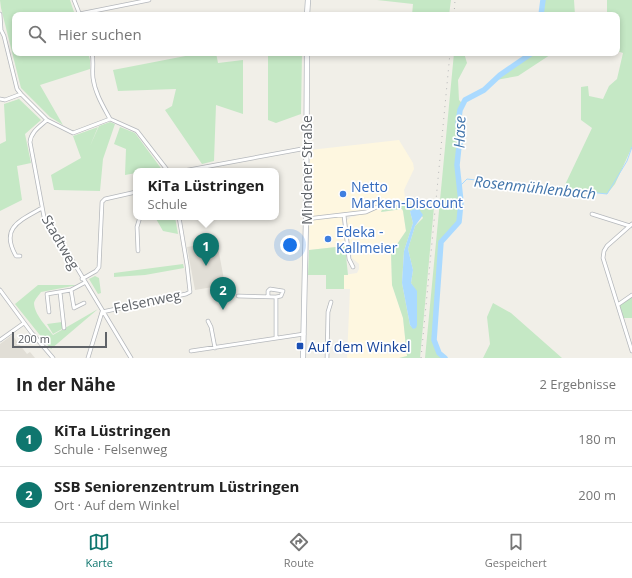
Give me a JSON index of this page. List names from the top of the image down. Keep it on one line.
{"streets":{"main road":["Mindener Straße"],"street":["Stadtweg","Felsenweg"]},"crossings":[["Stadtweg","Felsenweg"]],"water":["Hase","Rosenmühlenbach"],"places":{"other":["Netto Marken-Discount","Edeka - Kallmeier"],"transit":["Auf dem Winkel"]},"scale_bar":"200 m","page":{"search":"Hier suchen","popup":["KiTa Lüstringen","Schule"],"pins":["1","2"],"scale":"200 m","heading":["In der Nähe","2 Ergebnisse"],"list":[{"mark":"1","name":"KiTa Lüstringen","note":"Schule · Felsenweg","value":"180 m"},{"mark":"2","name":"SSB Seniorenzentrum Lüstringen","note":"Ort · Auf dem Winkel","value":"200 m"}],"nav":["Karte","Route","Gespeichert"]}}
